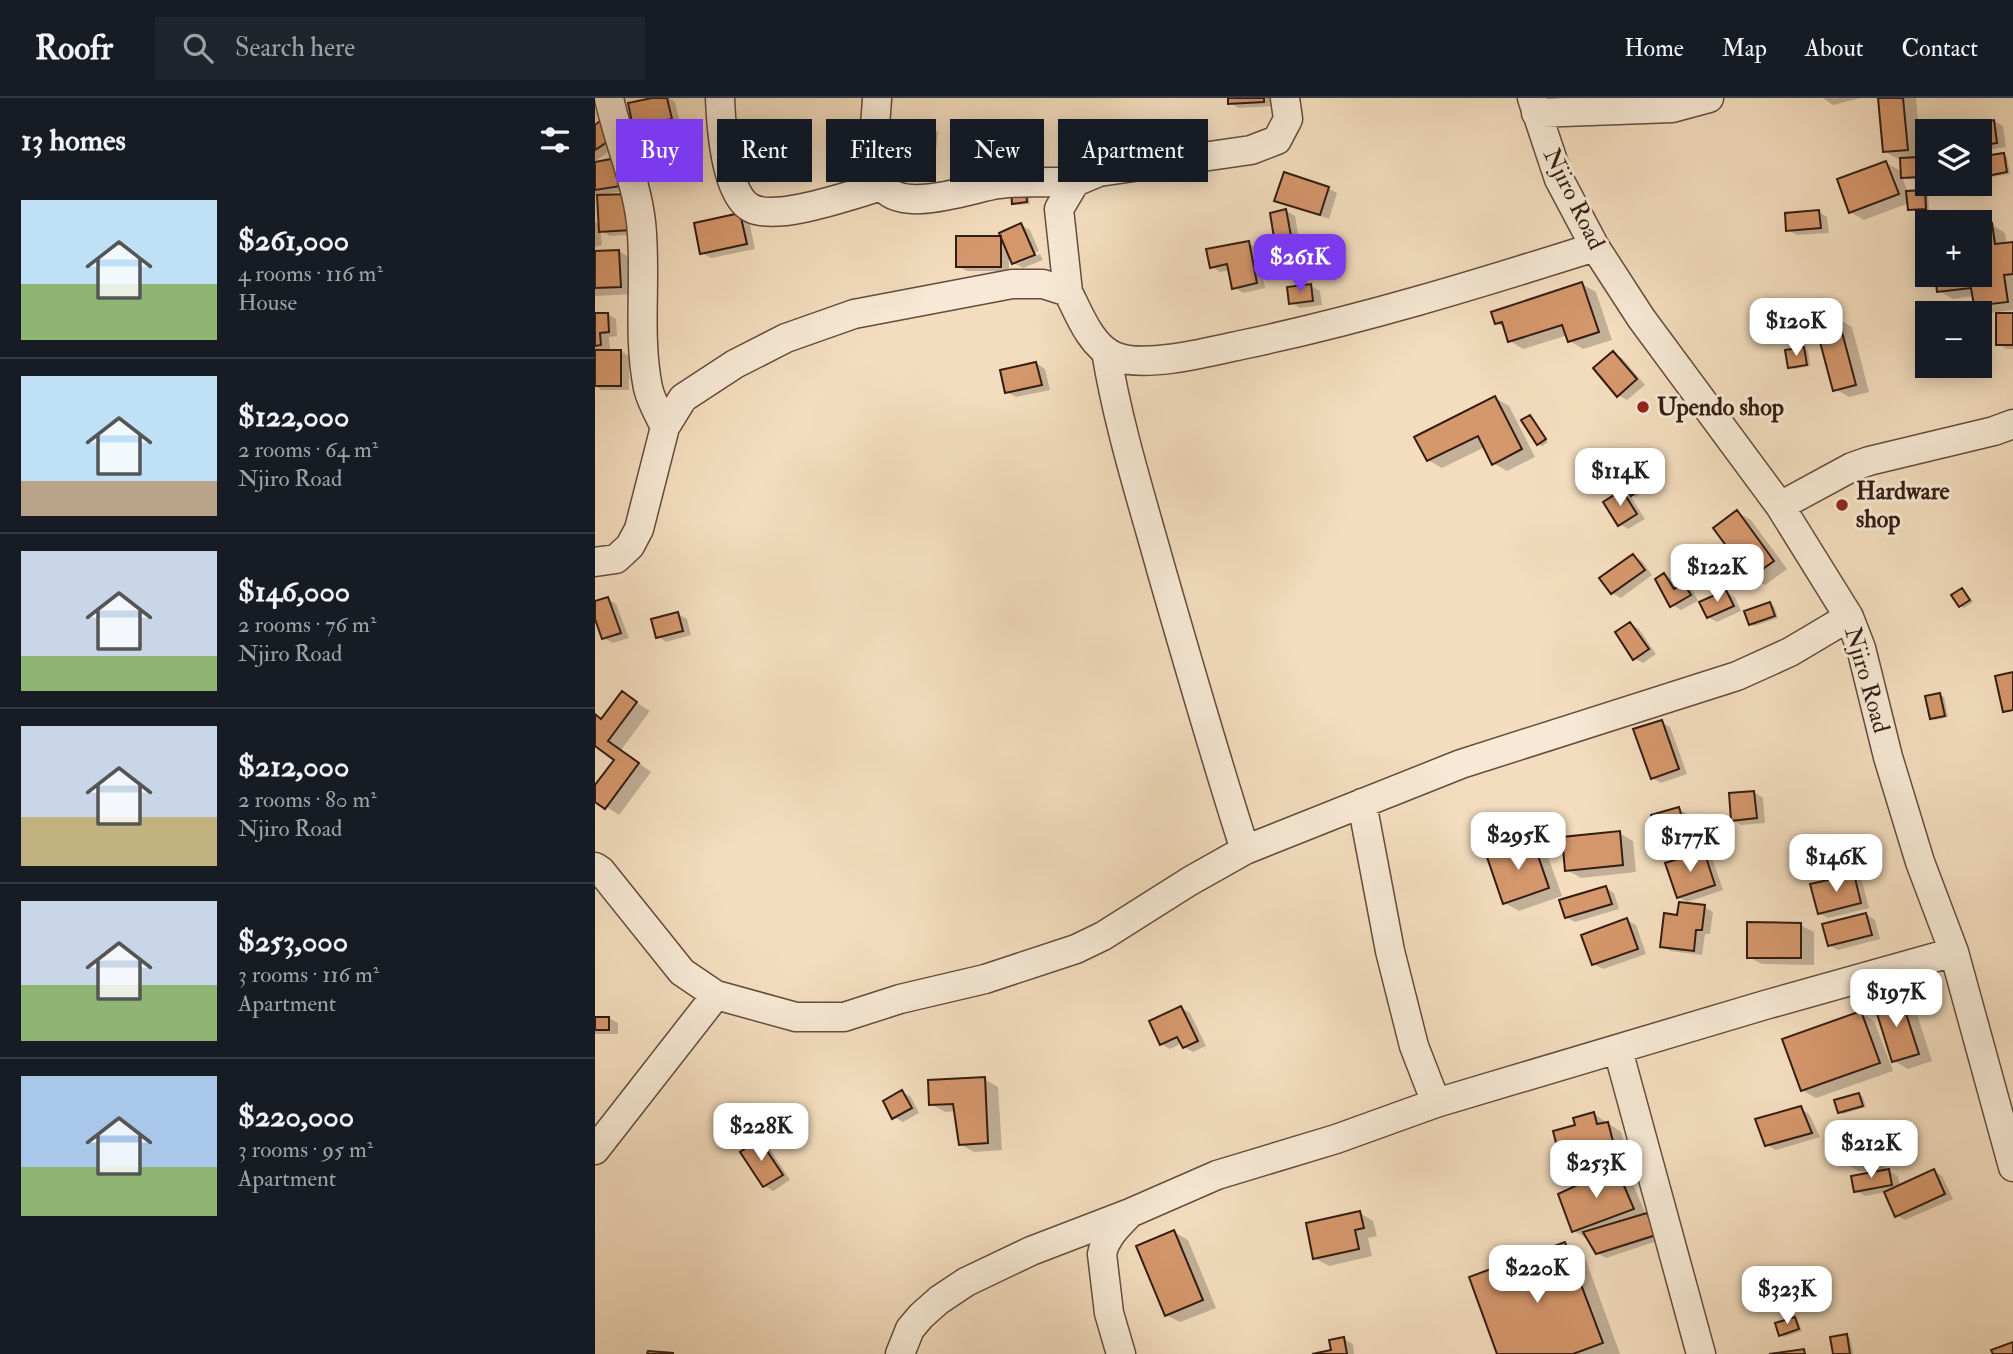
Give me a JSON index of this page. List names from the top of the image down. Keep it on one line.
{"streets":{"street":["Njiro Road"]},"places":["Upendo shop","Hardware shop"],"page":{"header":"Roofr","search":"Search here","nav":["Home","Map","About","Contact"],"heading":"13 homes","map_buttons":["+","−"],"chip":["Buy","Rent","Filters","New","Apartment"],"list":[{"name":"$261,000","note":"4 rooms · 116 m² · House"},{"name":"$122,000","note":"2 rooms · 64 m² · Njiro Road"},{"name":"$146,000","note":"2 rooms · 76 m² · Njiro Road"},{"name":"$212,000","note":"2 rooms · 80 m² · Njiro Road"},{"name":"$253,000","note":"3 rooms · 116 m² · Apartment"},{"name":"$220,000","note":"3 rooms · 95 m² · Apartment"}],"price":["$261K","$120K","$114K","$122K","$295K","$177K","$146K","$197K","$228K","$212K","$253K","$220K","$323K"]}}
